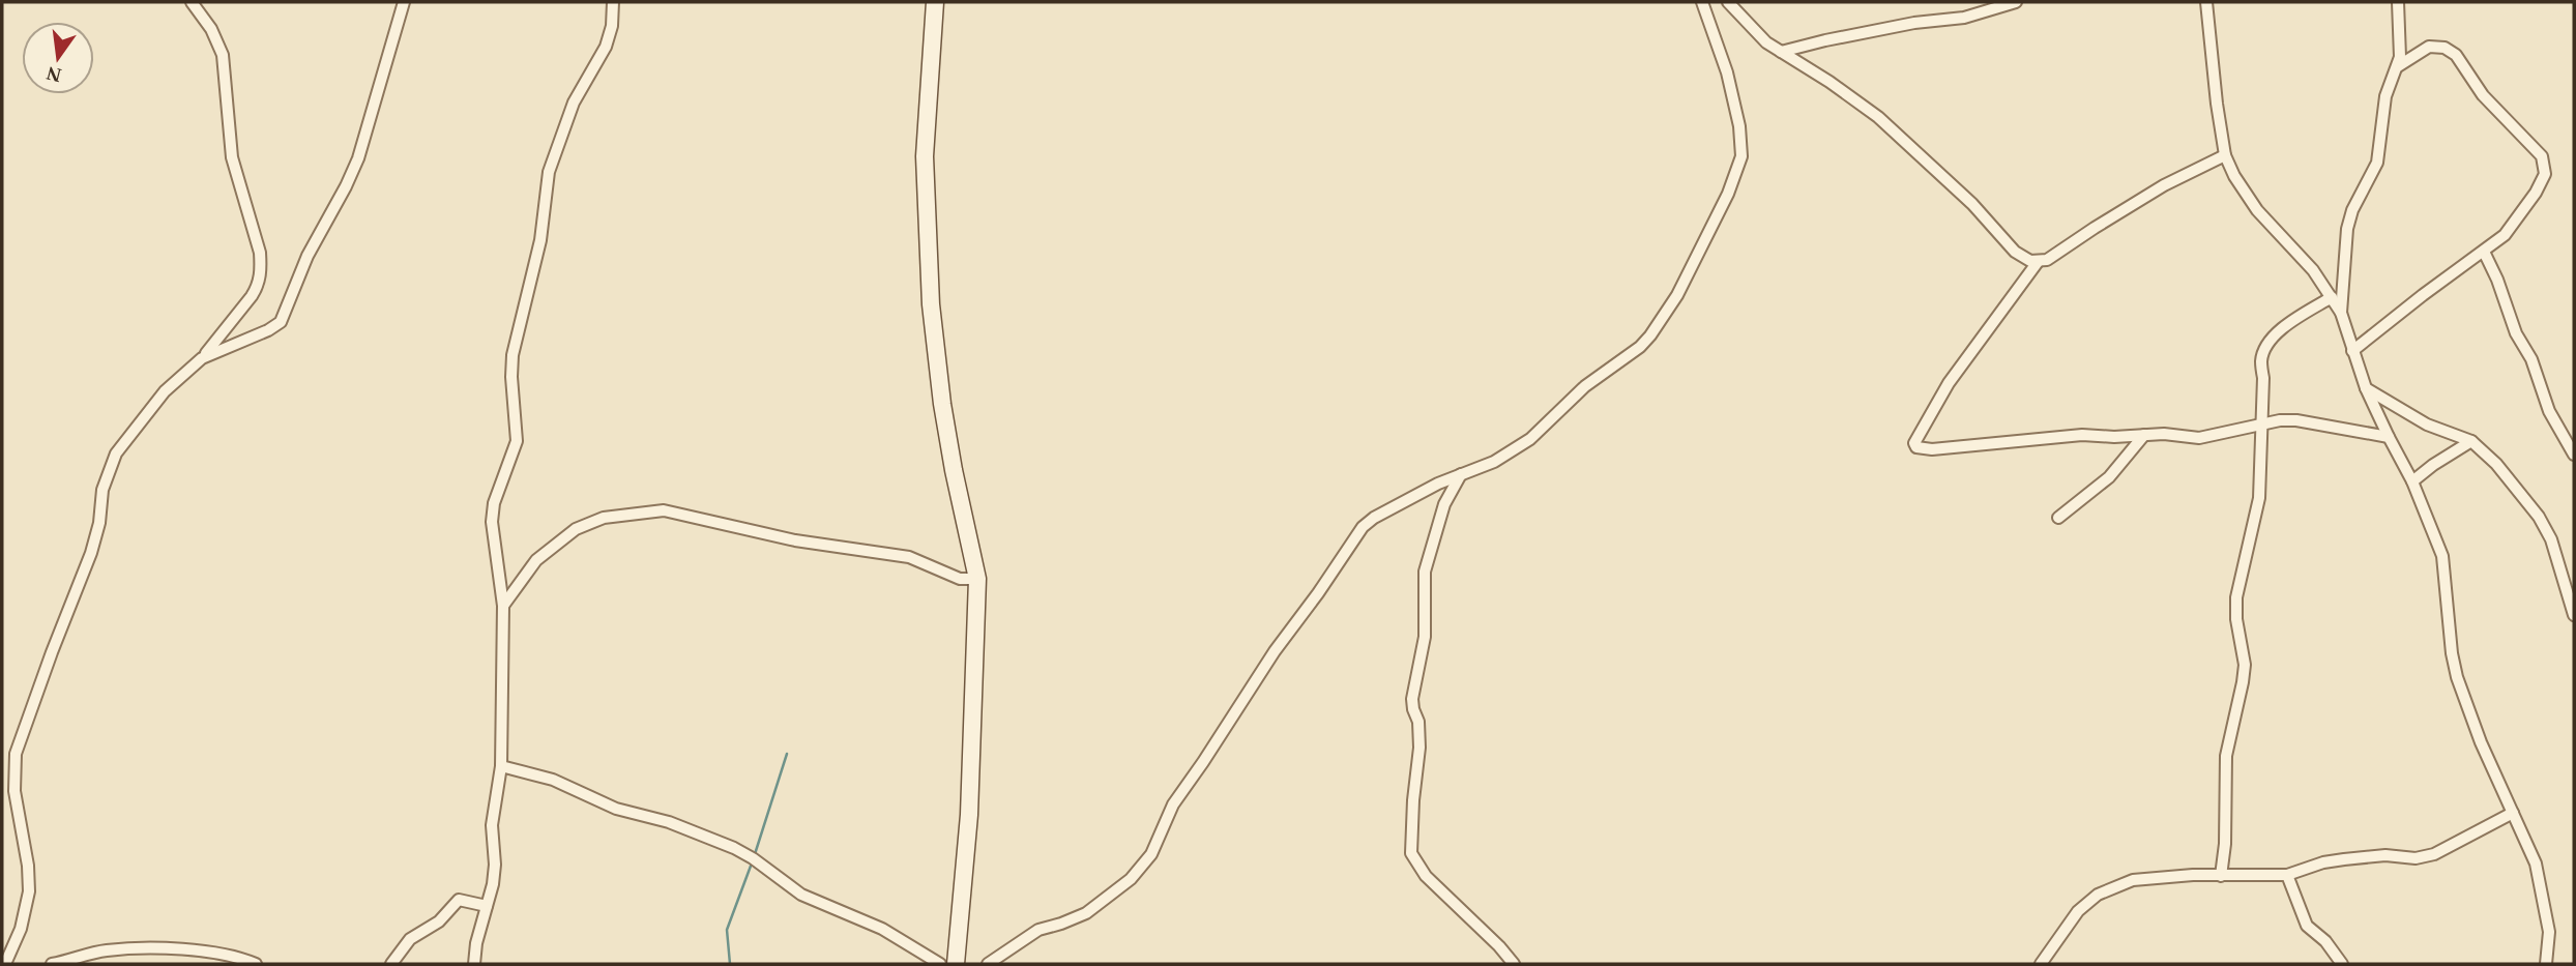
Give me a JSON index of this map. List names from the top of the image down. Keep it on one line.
{"north":"bottom"}
